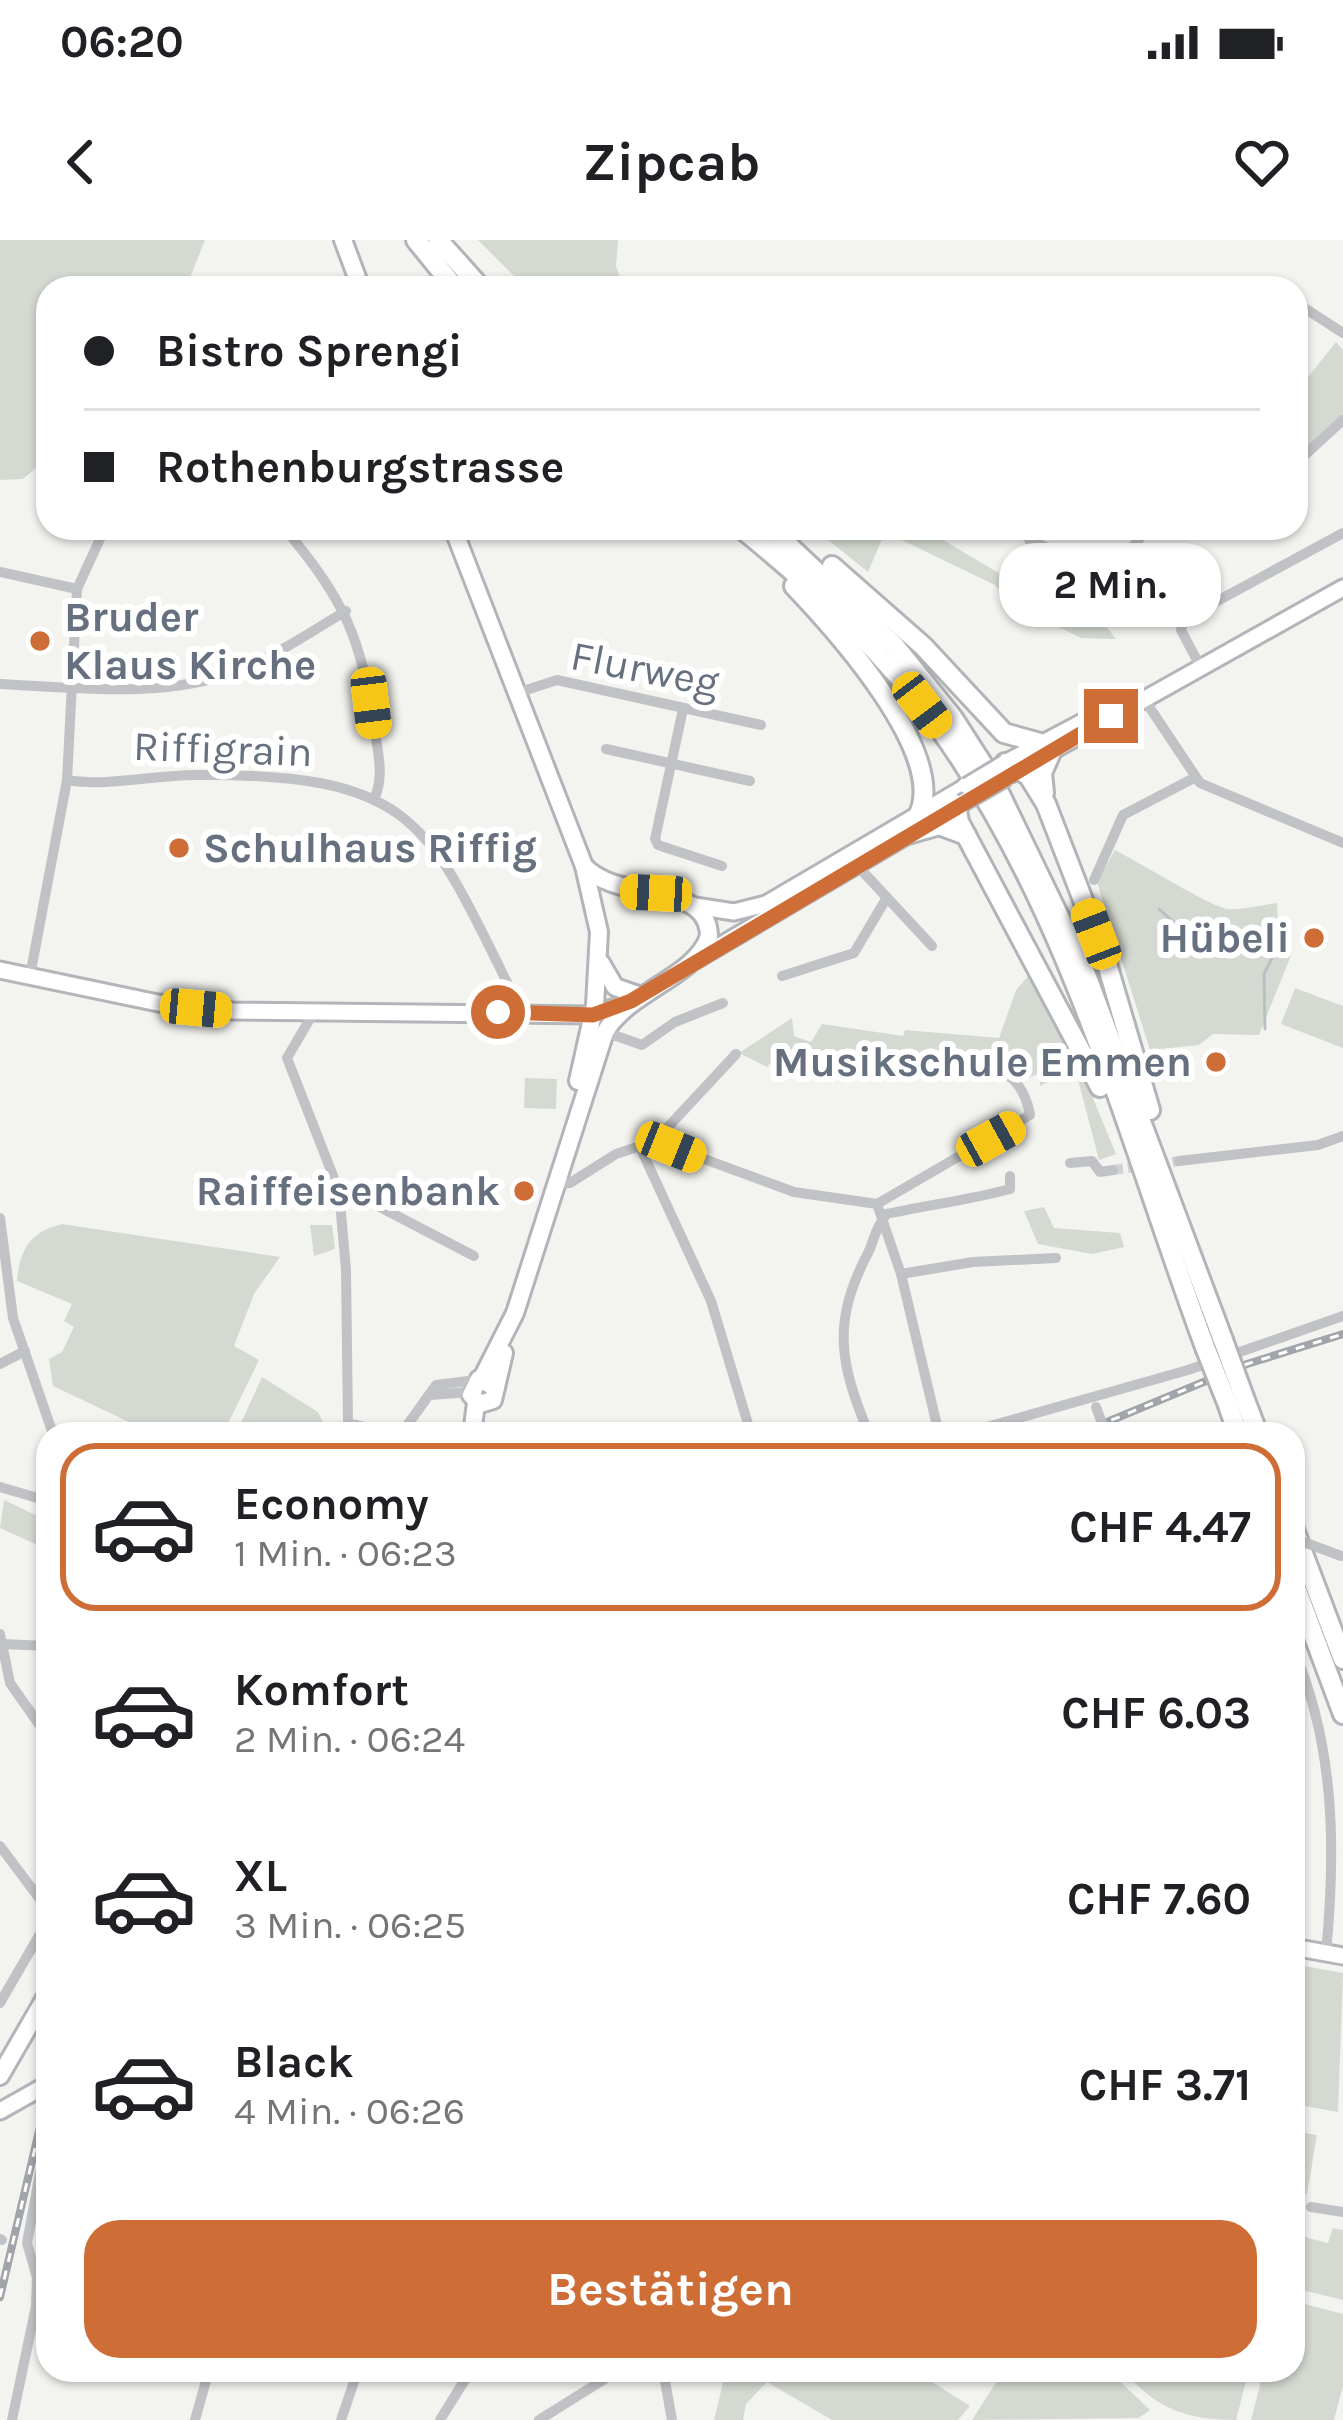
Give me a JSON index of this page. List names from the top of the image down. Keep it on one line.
{"streets":{"street":["Flurweg","Riffigrain"]},"places":["Bruder Klaus Kirche","Schulhaus Riffig","Hübeli","Musikschule Emmen","Raiffeisenbank"],"page":{"status":"06:20","header":"Zipcab","banner":["Bistro Sprengi","Rothenburgstrasse"],"bubble":"2 Min.","list":[{"name":"Economy","note":"1 Min. · 06:23","value":"CHF 4.47"},{"name":"Komfort","note":"2 Min. · 06:24","value":"CHF 6.03"},{"name":"XL","note":"3 Min. · 06:25","value":"CHF 7.60"},{"name":"Black","note":"4 Min. · 06:26","value":"CHF 3.71"}],"buttons":"Bestätigen"}}
